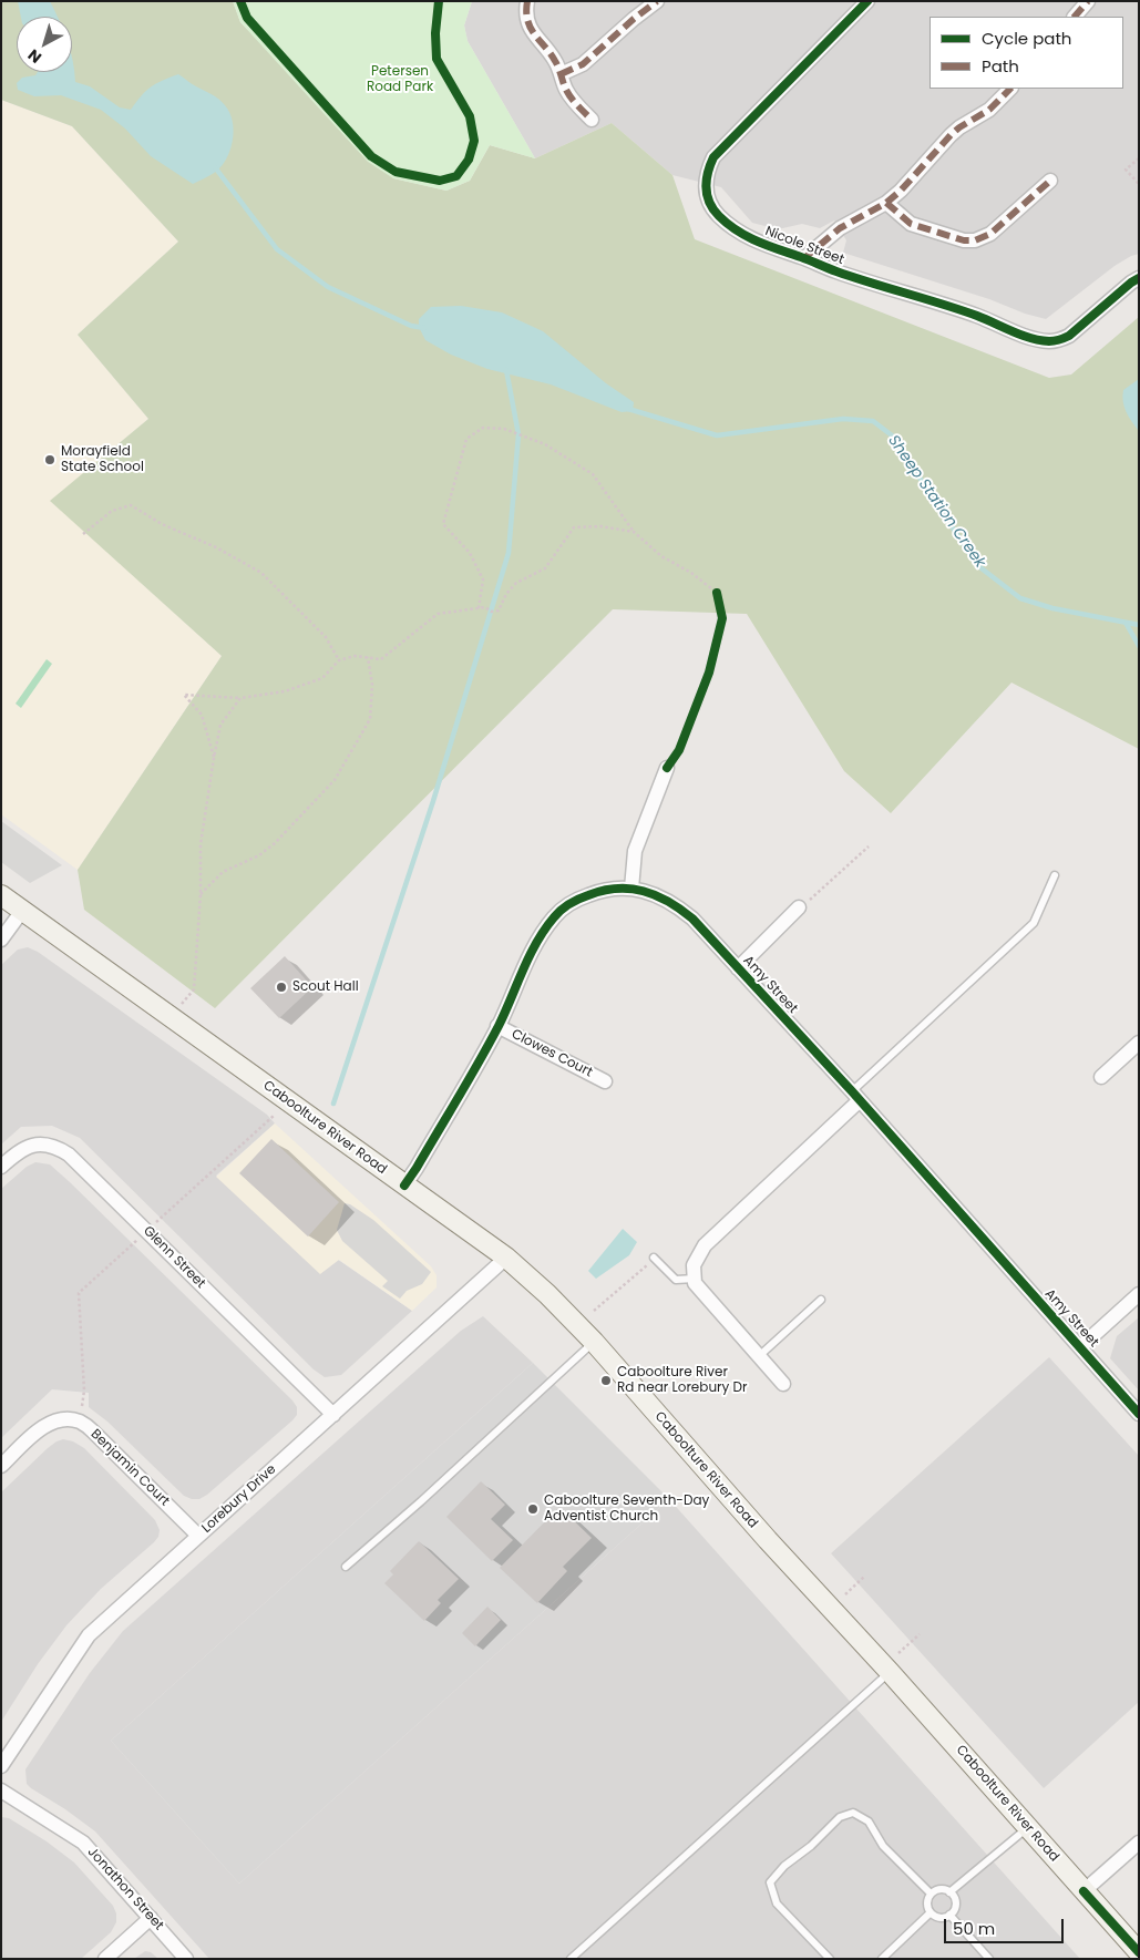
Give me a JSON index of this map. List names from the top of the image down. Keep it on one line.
{"streets":{"main road":["Caboolture River Road"],"street":["Nicole Street","Amy Street","Clowes Court","Glenn Street","Benjamin Court","Lorebury Drive","Jonathon Street"]},"crossings":[["Amy Street","Clowes Court"],["Amy Street","Caboolture River Road"],["Caboolture River Road","Lorebury Drive"],["Glenn Street","Lorebury Drive"],["Benjamin Court","Lorebury Drive"]],"water":["Sheep Station Creek"],"parks":["Petersen Road Park"],"places":["Morayfield State School","Scout Hall","Caboolture River Rd near Lorebury Dr","Caboolture Seventh-Day Adventist Church"],"legend":["Cycle path","Path"],"scale_bar":"50 m","north":"bottom left"}
